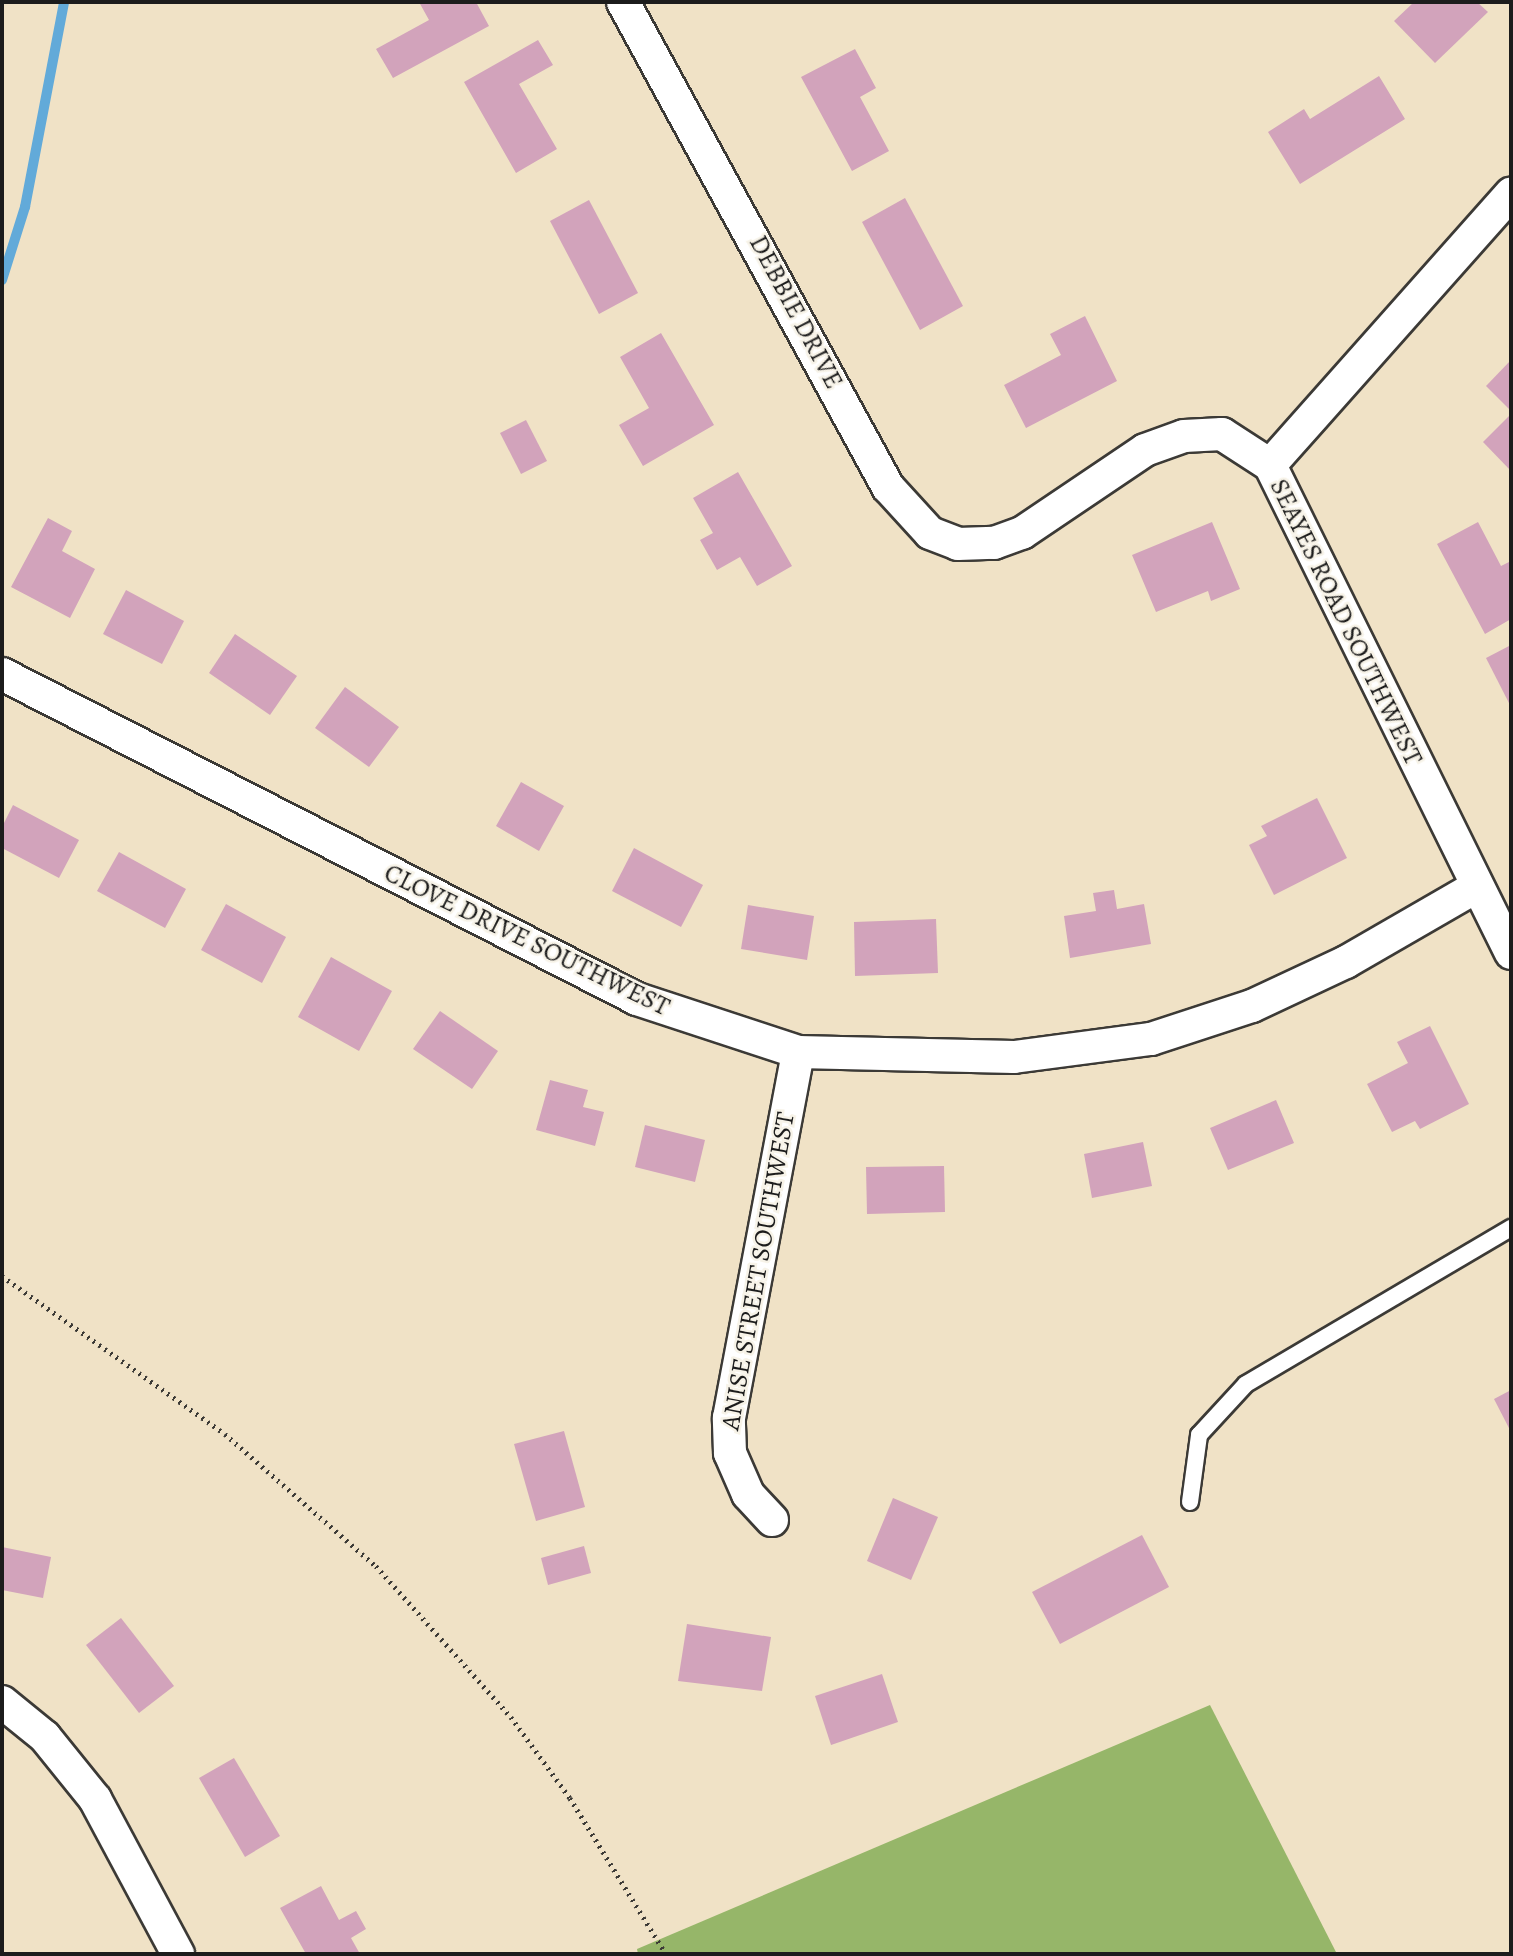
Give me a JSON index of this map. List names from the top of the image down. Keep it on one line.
{"streets":{"street":["DEBBIE DRIVE","SEAYES ROAD SOUTHWEST","CLOVE DRIVE SOUTHWEST","ANISE STREET SOUTHWEST"]},"crossings":[["DEBBIE DRIVE","SEAYES ROAD SOUTHWEST"],["SEAYES ROAD SOUTHWEST","CLOVE DRIVE SOUTHWEST"],["CLOVE DRIVE SOUTHWEST","ANISE STREET SOUTHWEST"]]}
